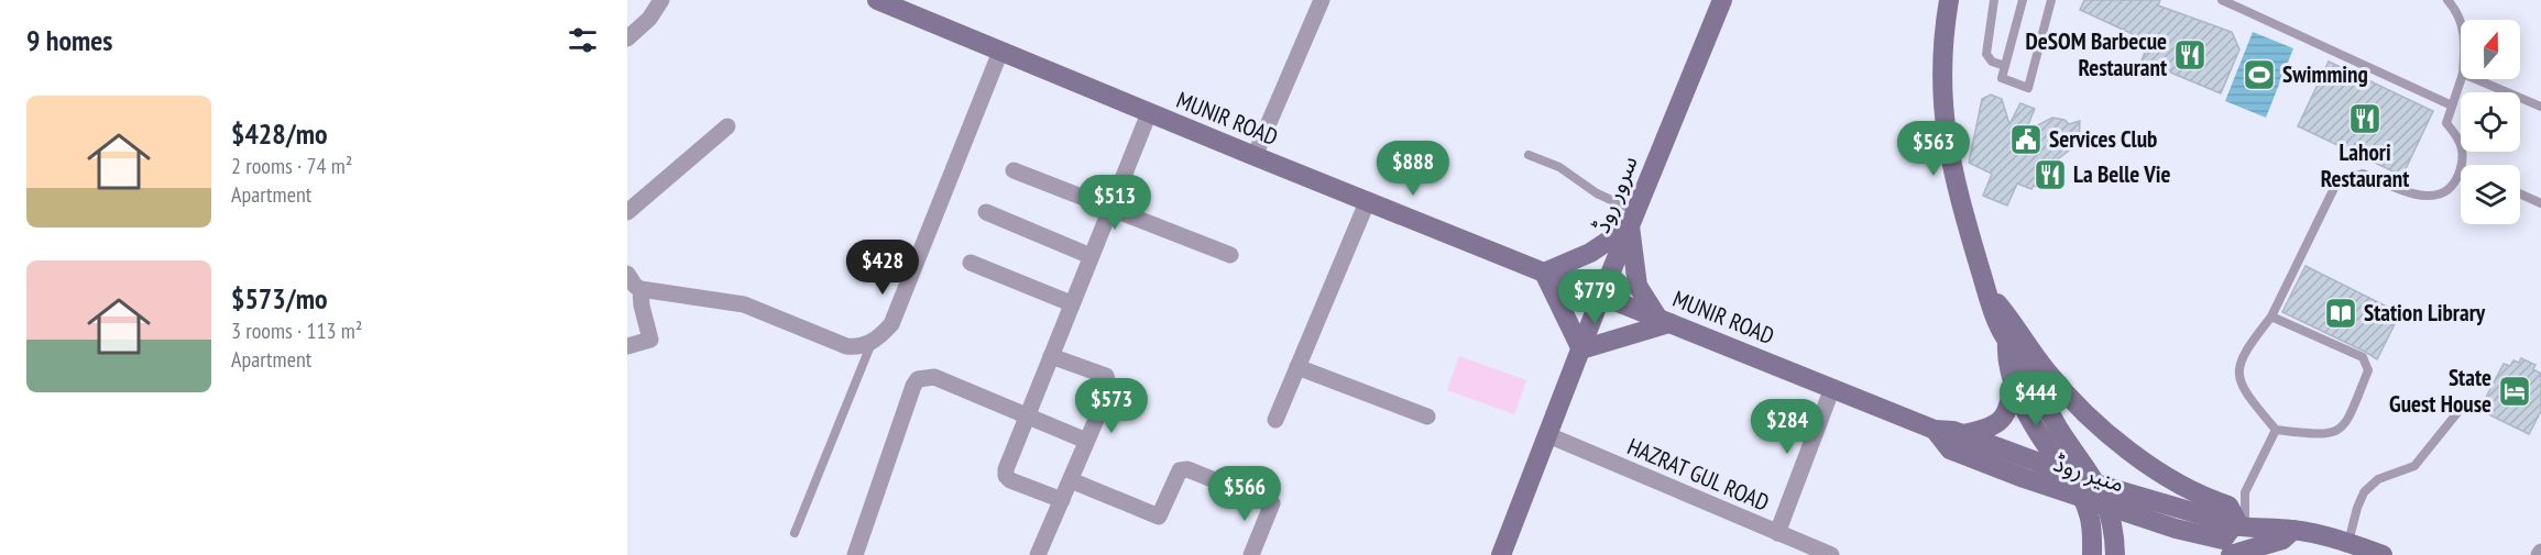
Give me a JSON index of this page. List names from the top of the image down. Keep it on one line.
{"streets":{"street":["MUNIR ROAD","سرور روڈ","منیر روڈ","HAZRAT GUL ROAD"]},"crossings":[["MUNIR ROAD","سرور روڈ"],["MUNIR ROAD","منیر روڈ"],["سرور روڈ","HAZRAT GUL ROAD"]],"places":{"restaurant":["DeSOM Barbecue Restaurant","Lahori Restaurant","La Belle Vie"],"sports":["Swimming"],"public building":["Services Club"],"library":["Station Library"],"hotel":["State Guest House"]},"north":"top","page":{"heading":"9 homes","list":[{"name":"$428/mo","note":"2 rooms · 74 m² · Apartment"},{"name":"$573/mo","note":"3 rooms · 113 m² · Apartment"}],"price":["$563","$888","$513","$428","$779","$444","$573","$284","$566"]}}
